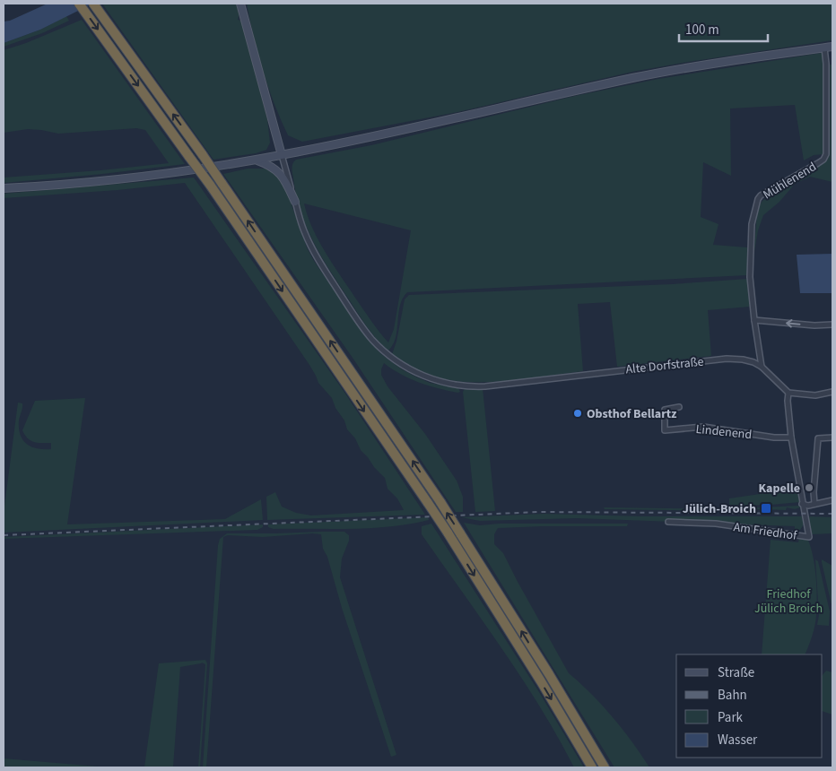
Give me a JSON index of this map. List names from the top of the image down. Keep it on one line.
{"streets":{"street":["Mühlenend","Alte Dorfstraße","Lindenend","Am Friedhof"]},"crossings":[["Mühlenend","Alte Dorfstraße"]],"parks":["Friedhof Jülich Broich"],"places":{"other":["Obsthof Bellartz","Kapelle"],"transit":["Jülich-Broich"]},"legend":["Straße","Bahn","Park","Wasser"],"scale_bar":"100 m"}
